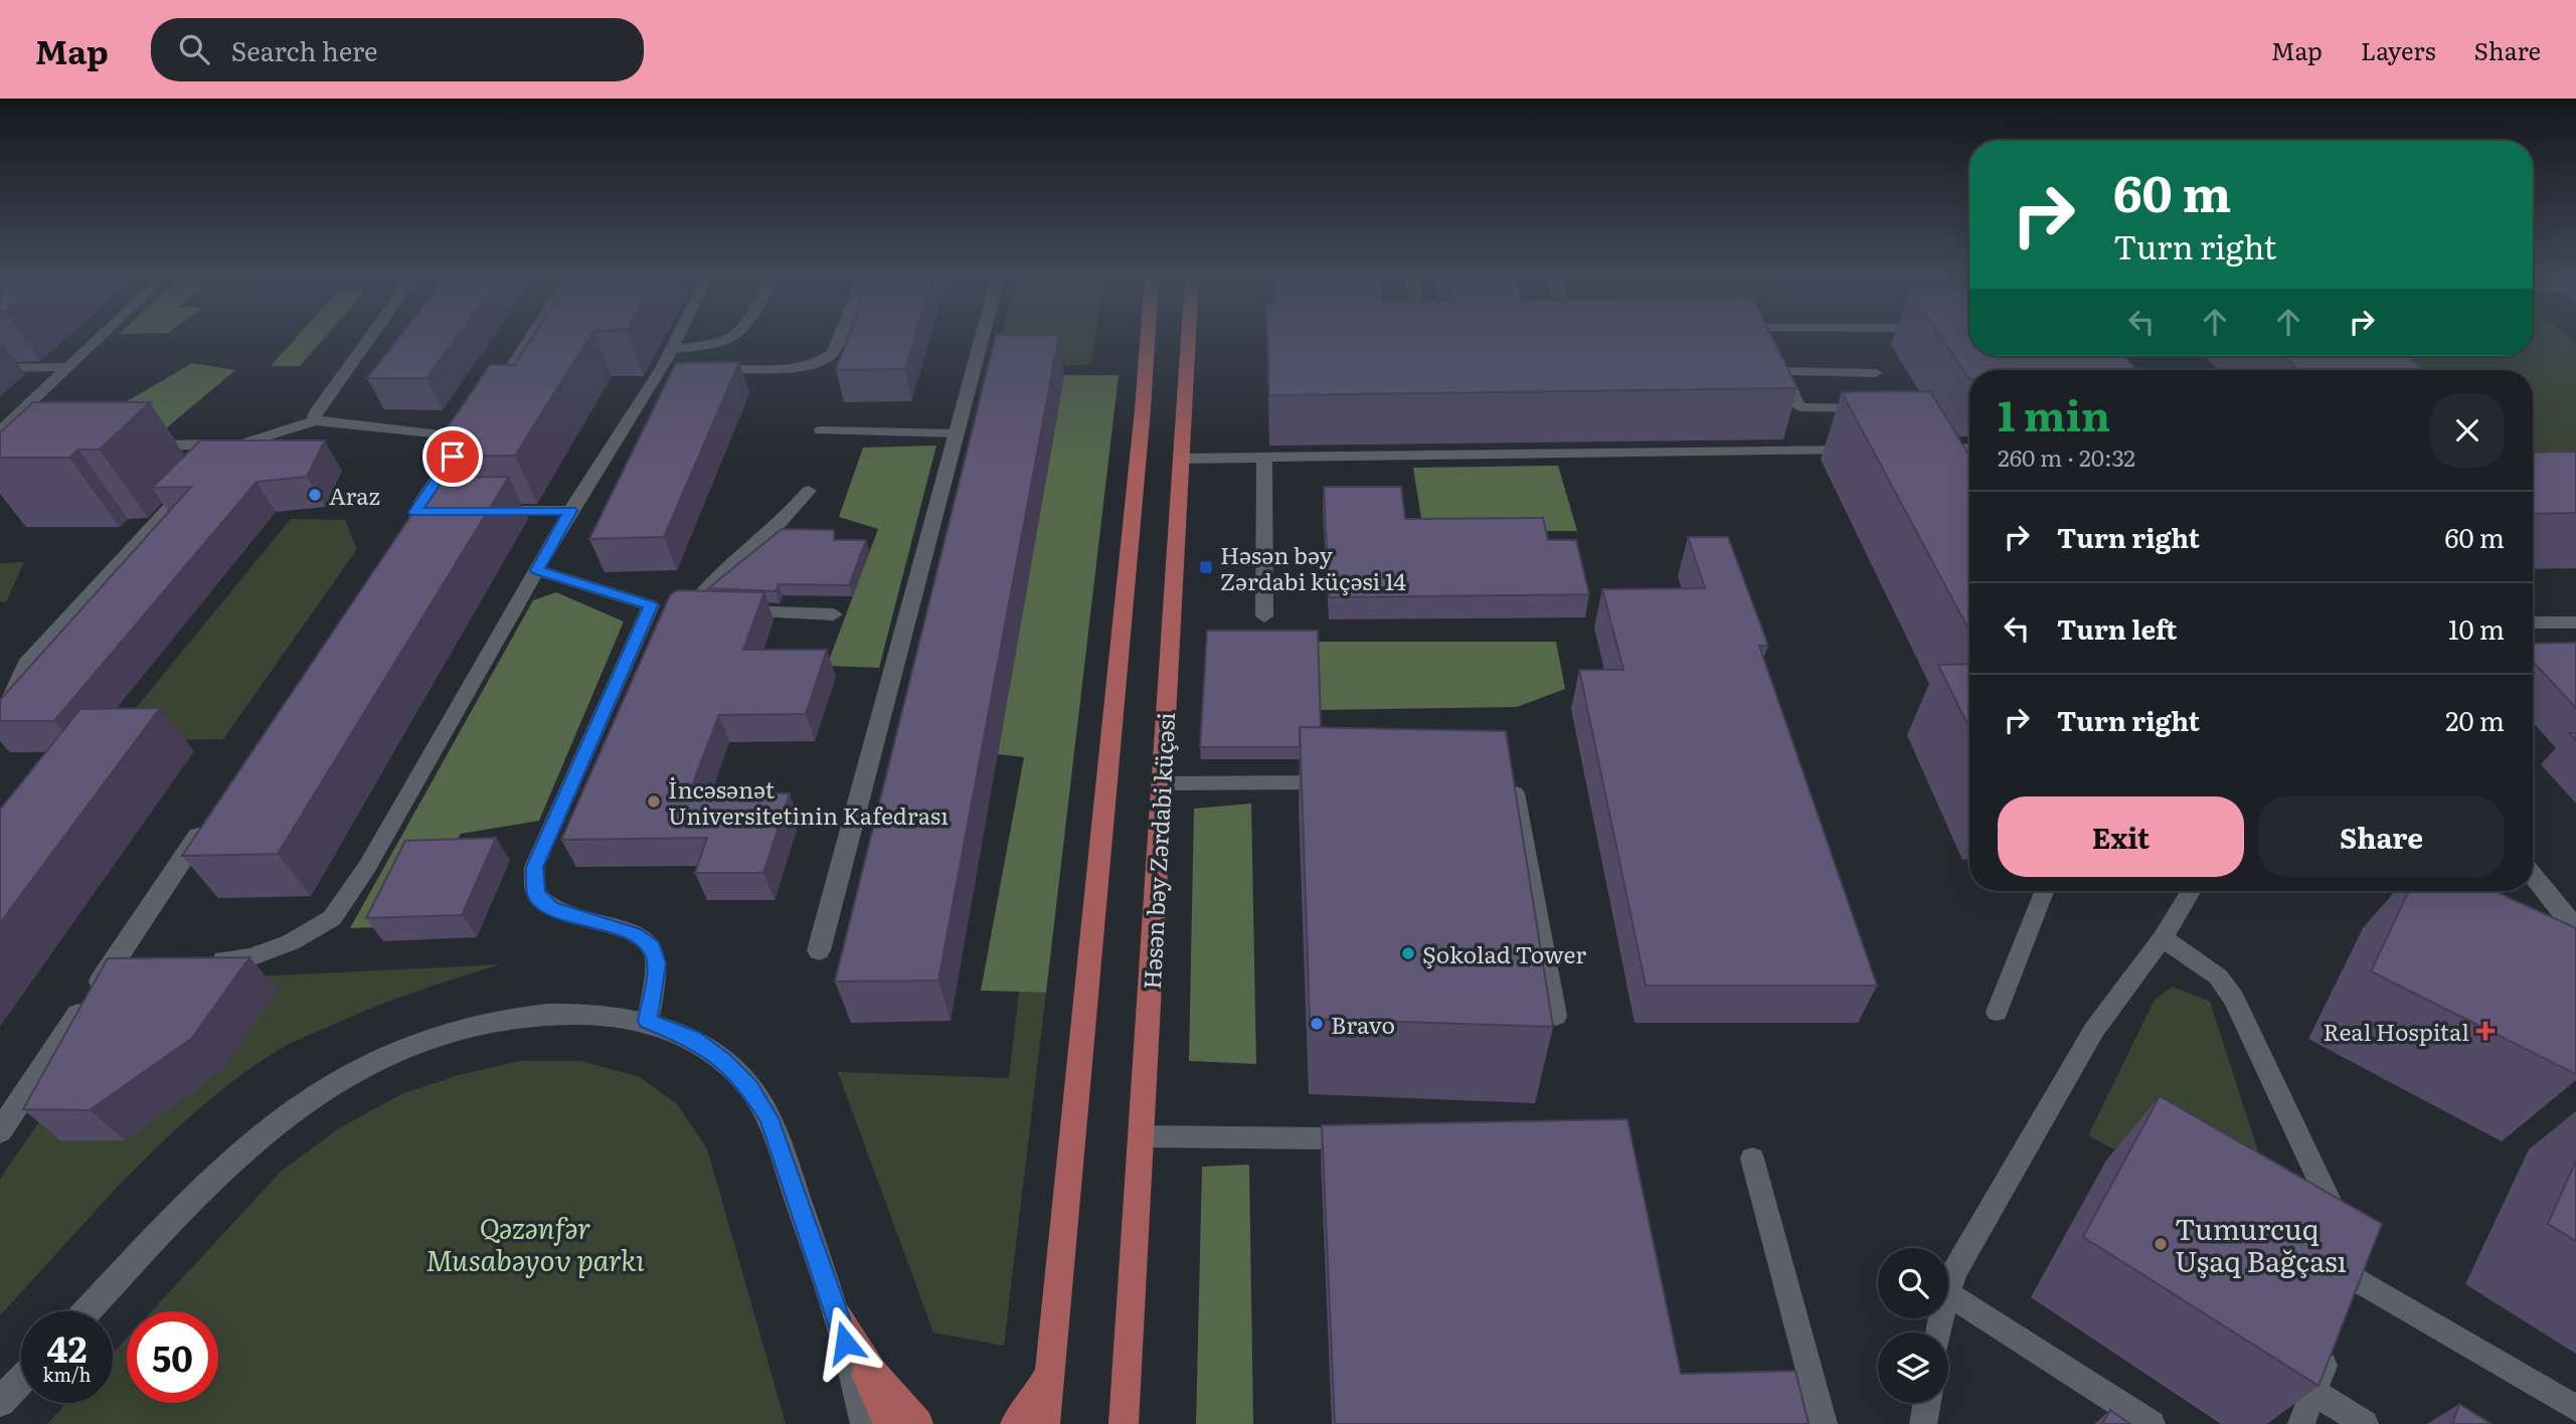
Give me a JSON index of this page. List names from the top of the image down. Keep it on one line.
{"streets":{"main road":["Həsən bəy Zərdabi küçəsi"]},"parks":["Qəzənfər Musabəyov parkı"],"places":{"other":["Araz","İncəsənət Universitetinin Kafedrası","Şokolad Tower","Bravo","Tumurcuq Uşaq Bağçası"],"transit":["Həsən bəy Zərdabi küçəsi 14"],"health":["Real Hospital"]},"page":{"header":"Map","search":"Search here","nav":["Map","Layers","Share"],"turn":["60 m","Turn right"],"heading":["1 min","260 m · 20:32"],"list":[{"name":"Turn right","value":"60 m"},{"name":"Turn left","value":"10 m"},{"name":"Turn right","value":"20 m"}],"buttons":["Exit","Share"],"speed":"42 km/h","limit":"50"}}
